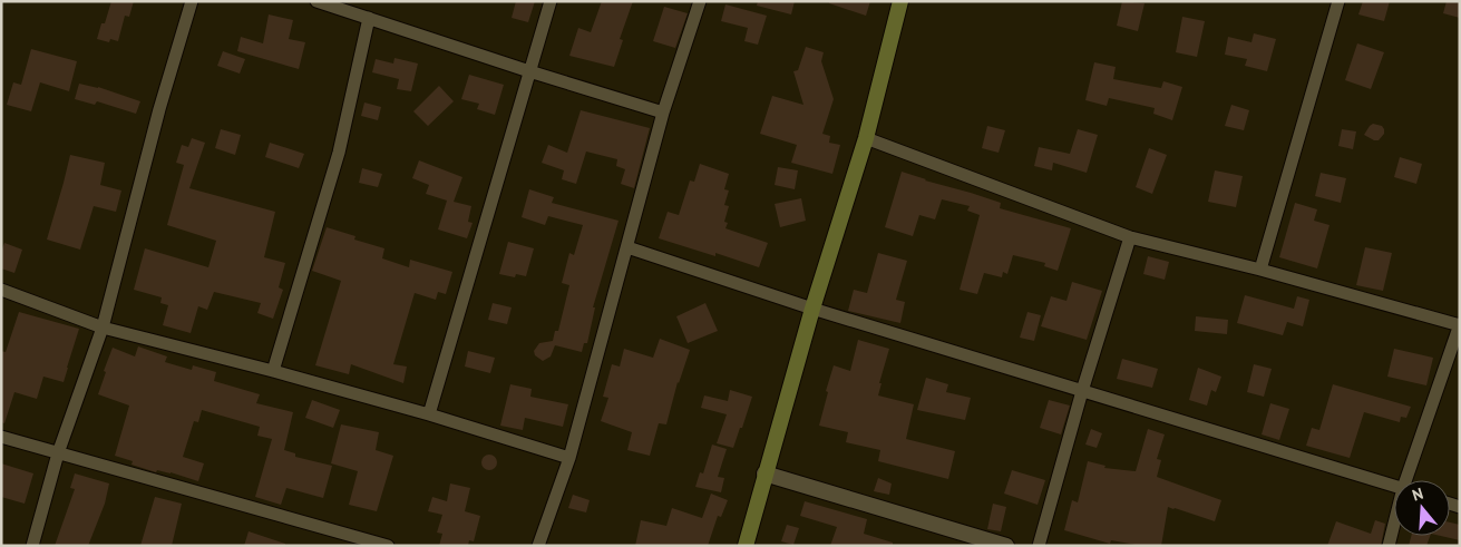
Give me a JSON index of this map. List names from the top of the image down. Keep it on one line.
{"north":"top"}
